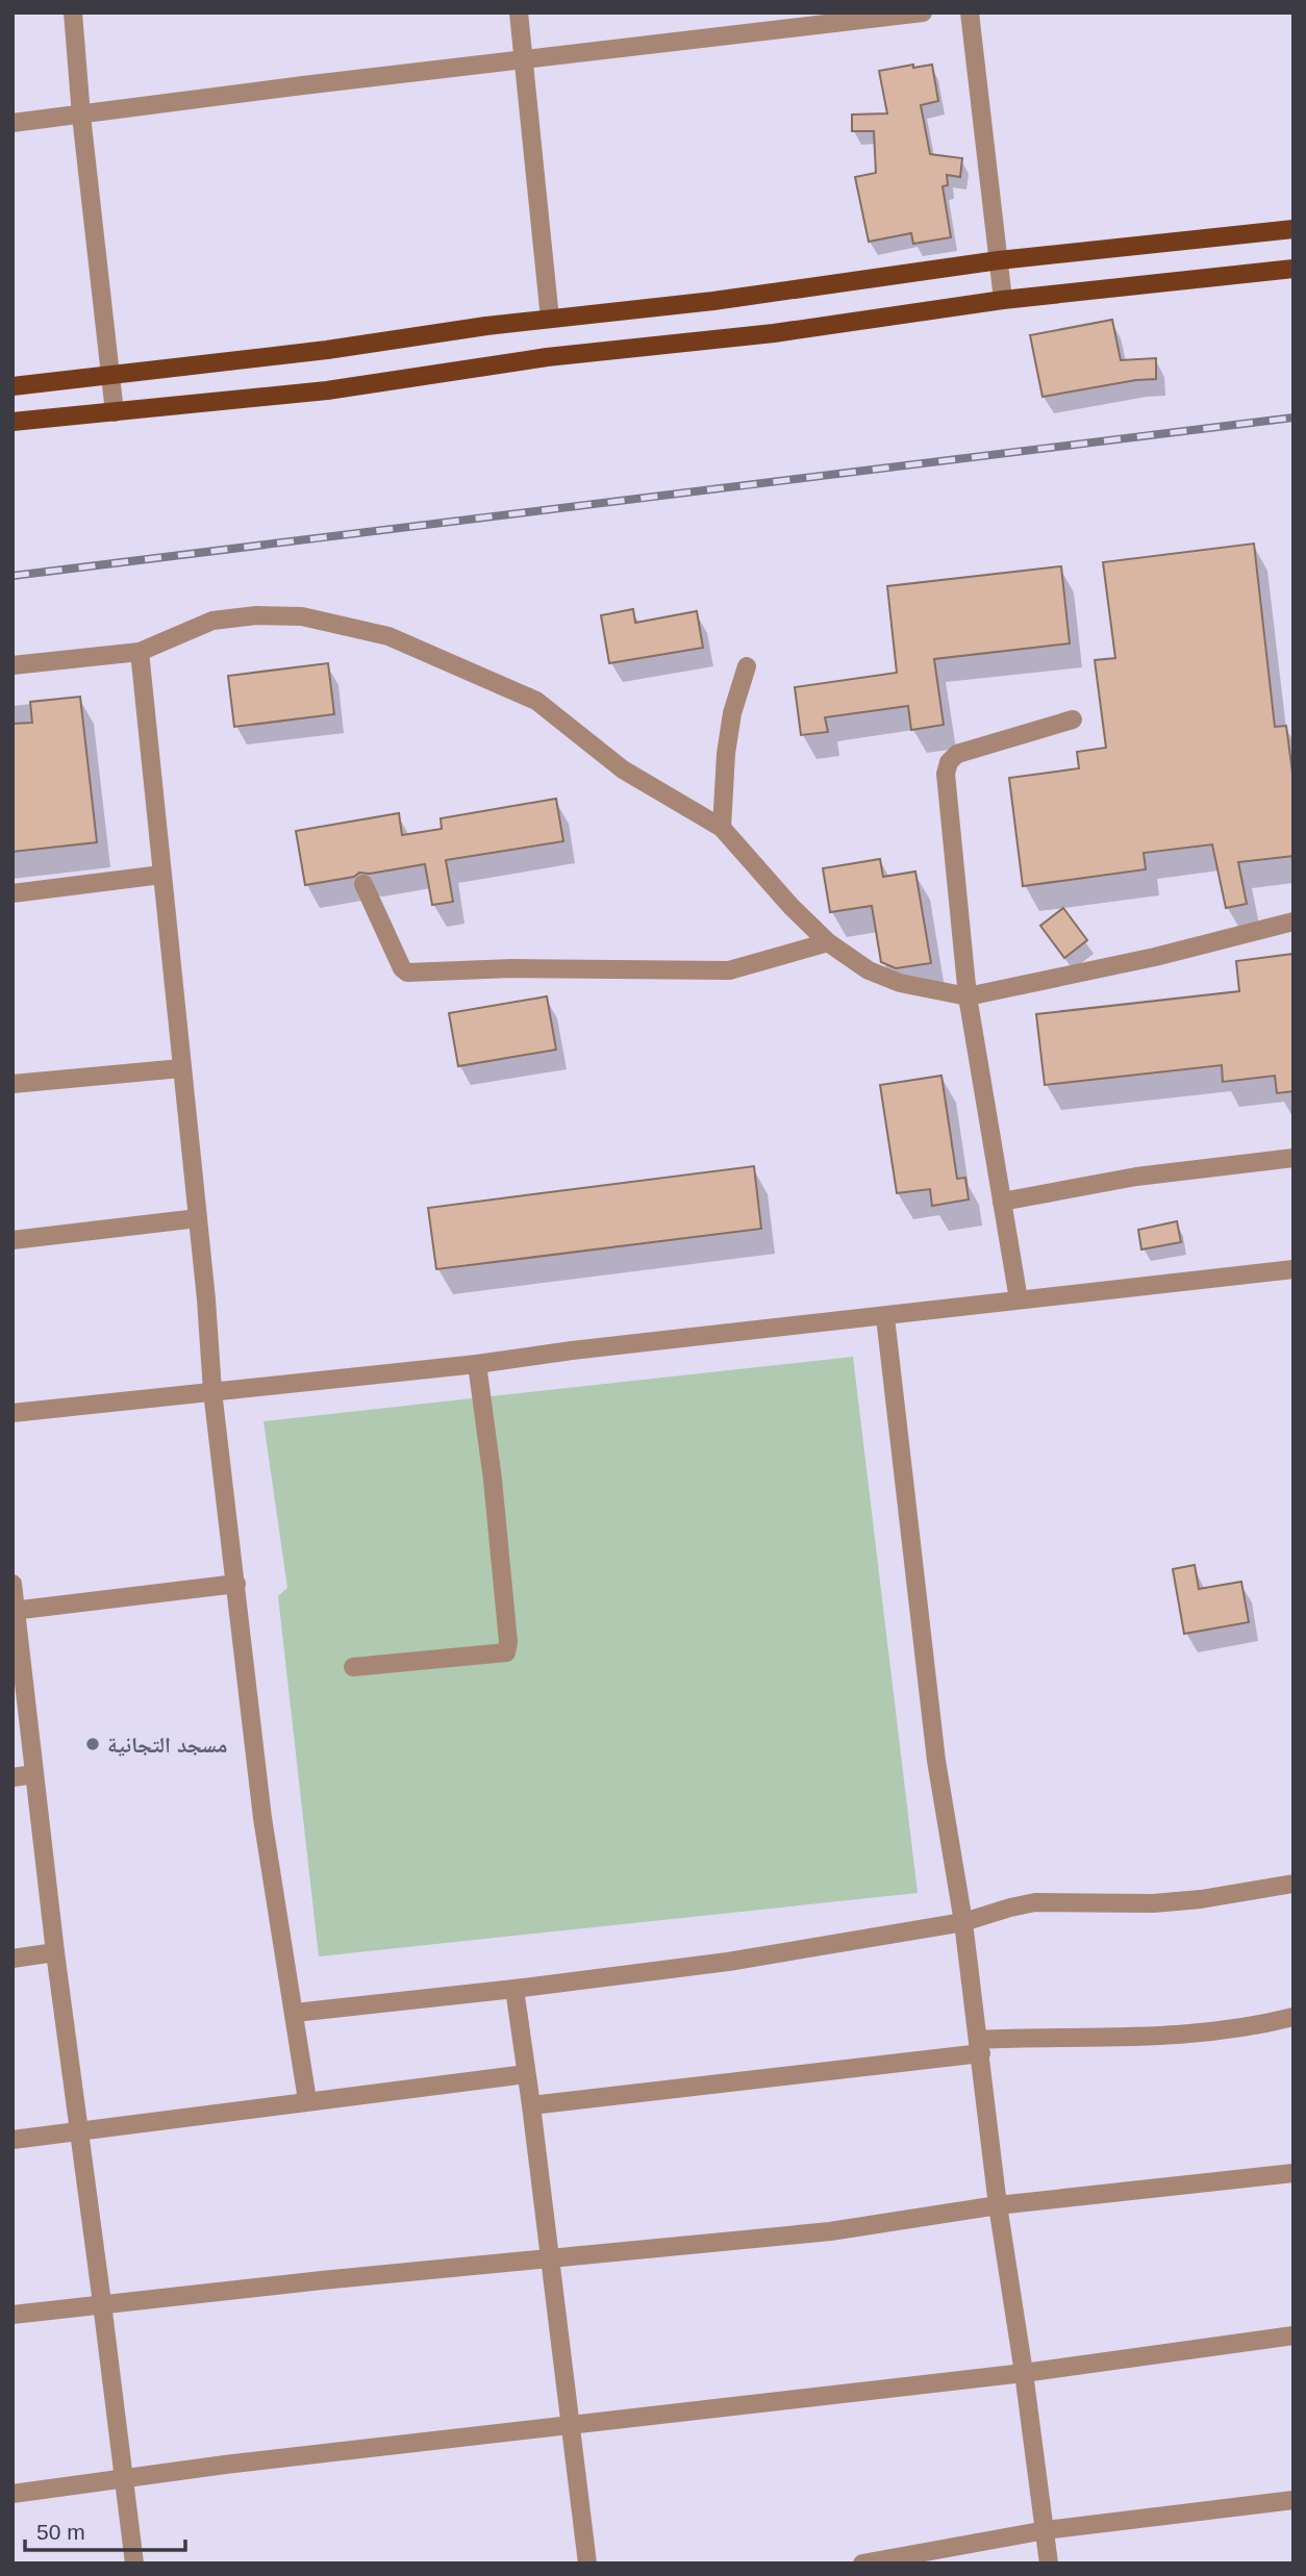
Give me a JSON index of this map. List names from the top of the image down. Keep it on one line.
{"places":["مسجد التجانية"],"scale_bar":"50 m"}
